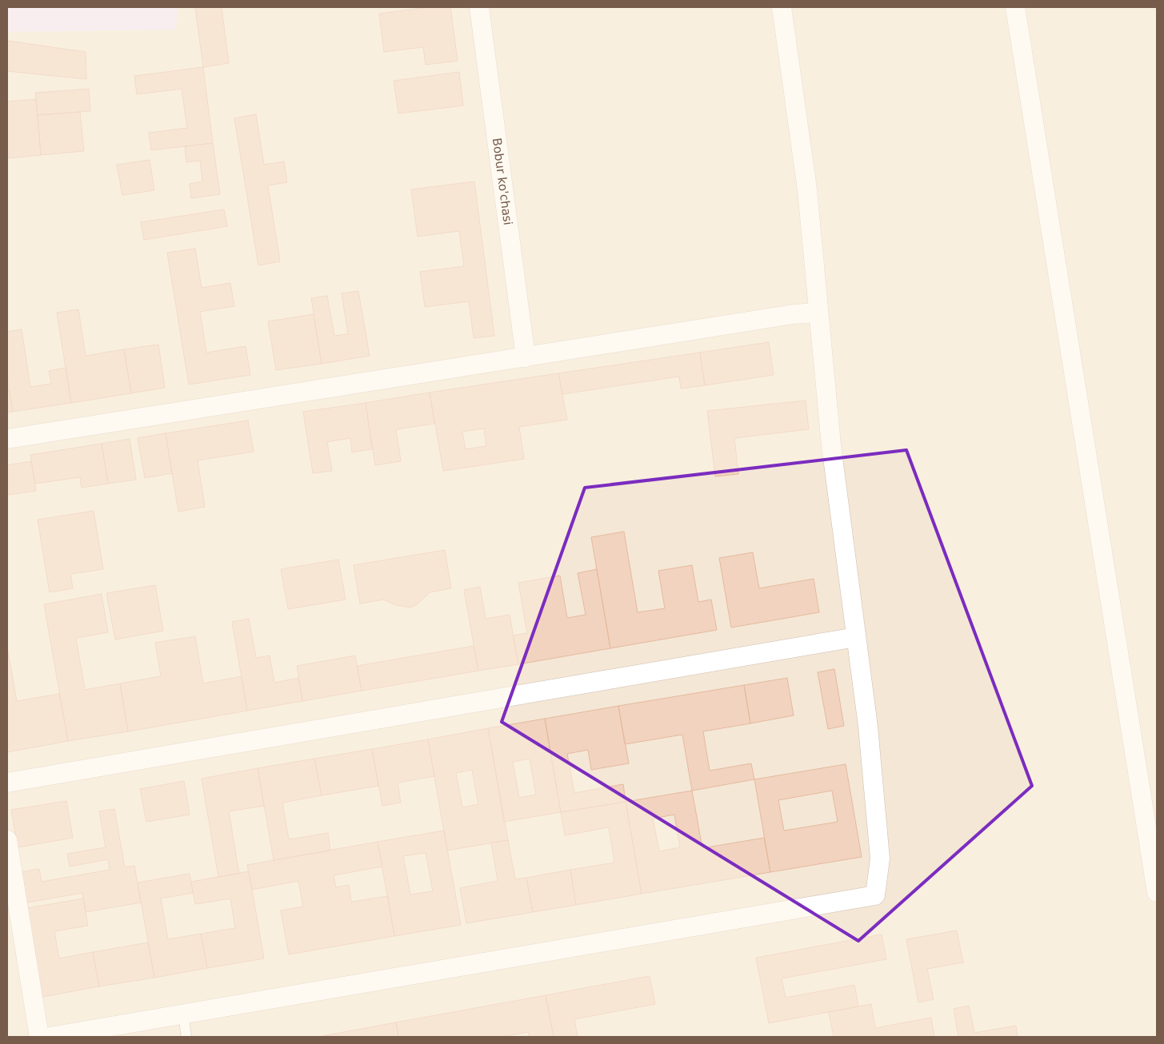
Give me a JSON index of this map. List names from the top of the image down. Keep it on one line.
{"streets":{"street":["Bobur ko'chasi"]}}
